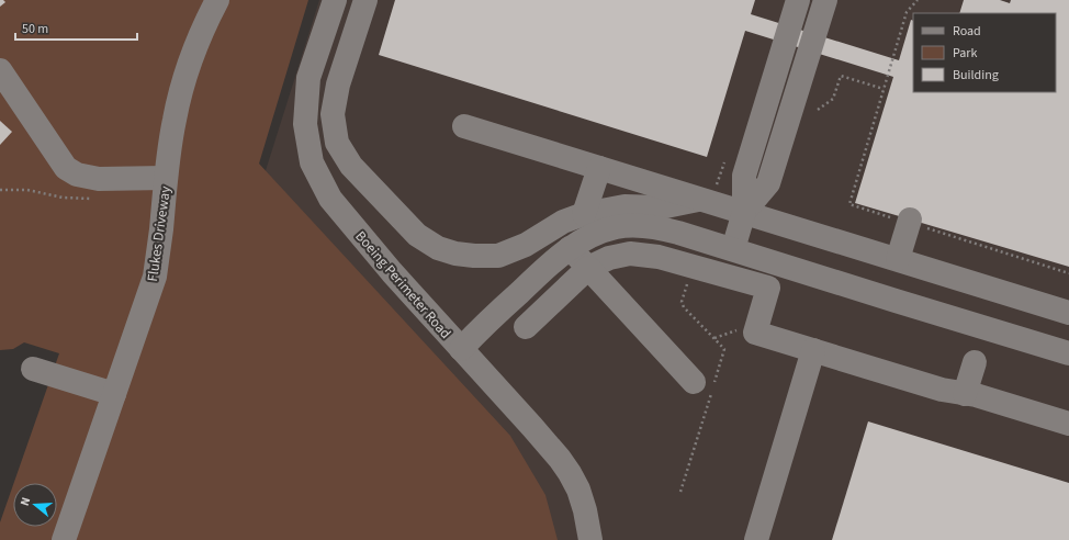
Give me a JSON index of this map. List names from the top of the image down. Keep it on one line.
{"streets":{"street":["Flukes Driveway","Boeing Perimeter Road"]},"legend":["Road","Park","Building"],"scale_bar":"50 m","north":"left"}
